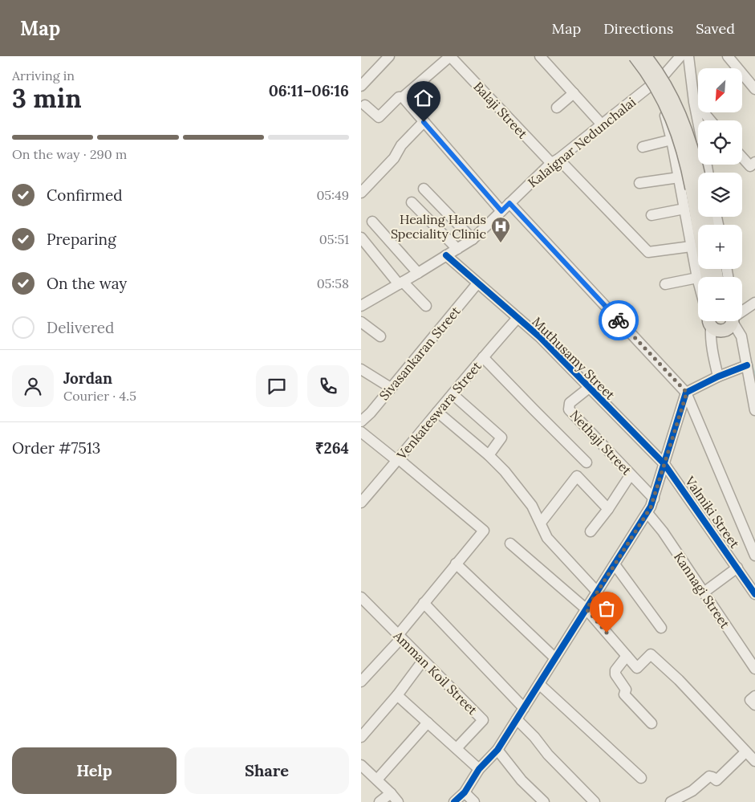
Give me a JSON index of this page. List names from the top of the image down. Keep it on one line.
{"streets":{"street":["Balaji Street","Kalaignar Nedunchalai","Sivasankaran Street","Muthusamy Street","Venkateswara Street","Nethaji Street","Valmiki Street","Kannagi Street","Amman Koil Street"]},"crossings":[["Balaji Street","Kalaignar Nedunchalai"],["Kalaignar Nedunchalai","Muthusamy Street"],["Sivasankaran Street","Muthusamy Street"],["Muthusamy Street","Venkateswara Street"],["Muthusamy Street","Nethaji Street"],["Muthusamy Street","Valmiki Street"]],"places":{"hospital":["Healing Hands Speciality Clinic"]},"north":"bottom left","page":{"header":"Map","nav":["Map","Directions","Saved"],"heading":["3 min","Arriving in","06:11–06:16"],"panel":["Jordan","Courier · 4.5","Order #7513","₹264"],"map_buttons":["+","−"],"bar":"On the way · 290 m","list":[["Confirmed","05:49"],["Preparing","05:51"],["On the way","05:58"],"Delivered"],"buttons":["Help","Share"]}}
